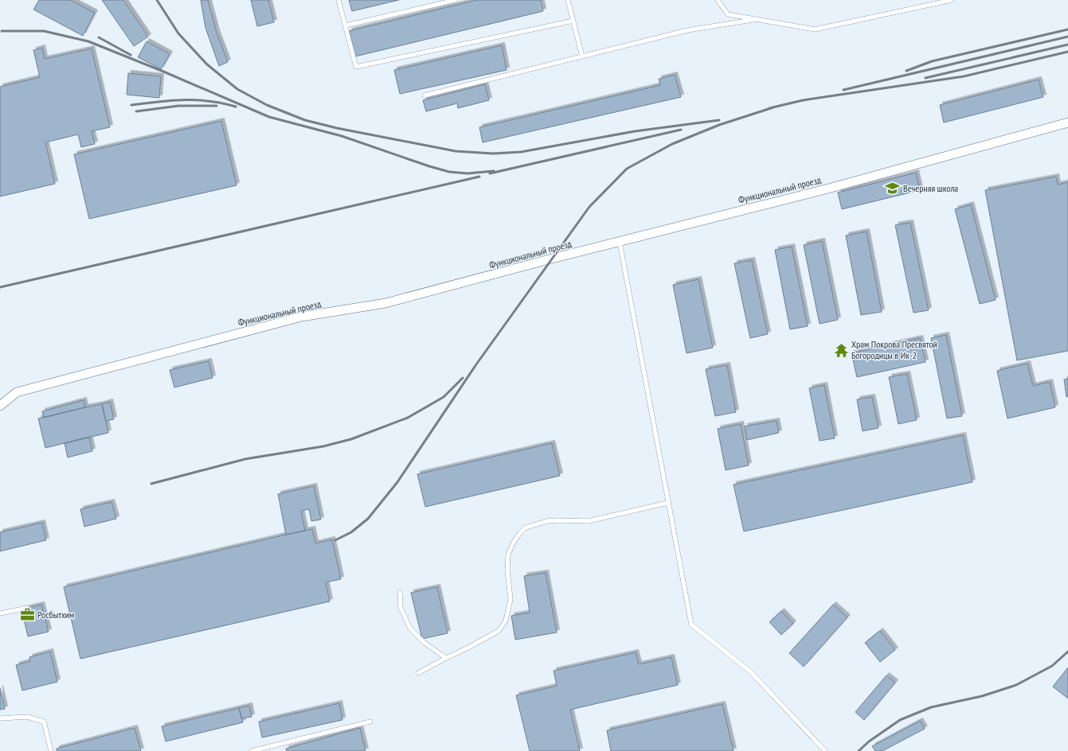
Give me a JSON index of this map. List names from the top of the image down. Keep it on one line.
{"streets":{"street":["Функциональный проезд"]},"places":{"school or university":["Вечерняя школа"],"temple":["Храм Покрова Пресвятой Богородицы в Ик-2"],"office":["Росбытхим"]}}
